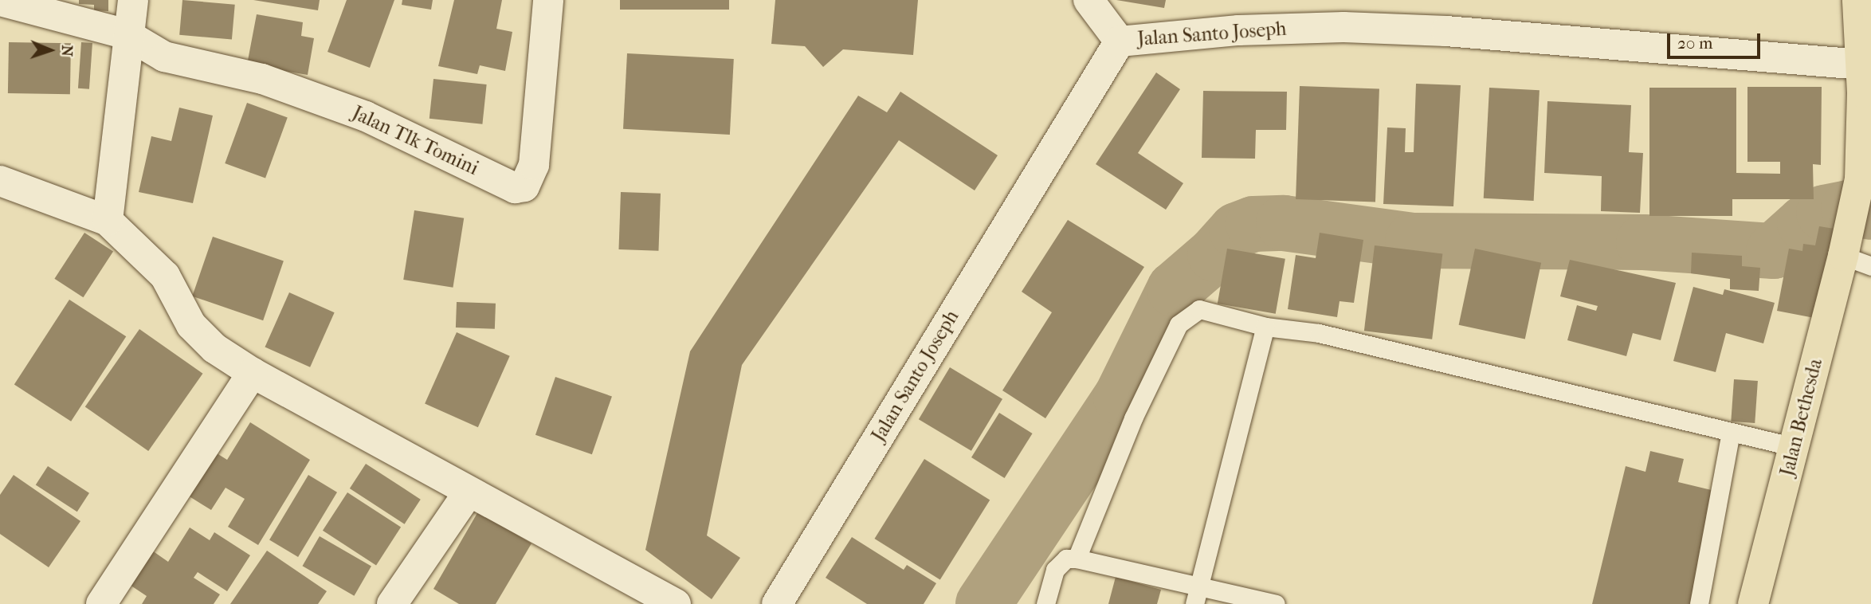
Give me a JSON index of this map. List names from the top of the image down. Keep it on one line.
{"streets":{"highway":["Jalan Bethesda"],"street":["Jalan Santo Joseph","Jalan Tlk Tomini"]},"crossings":[["Jalan Santo Joseph","Jalan Bethesda"]],"scale_bar":"20 m","north":"right"}
